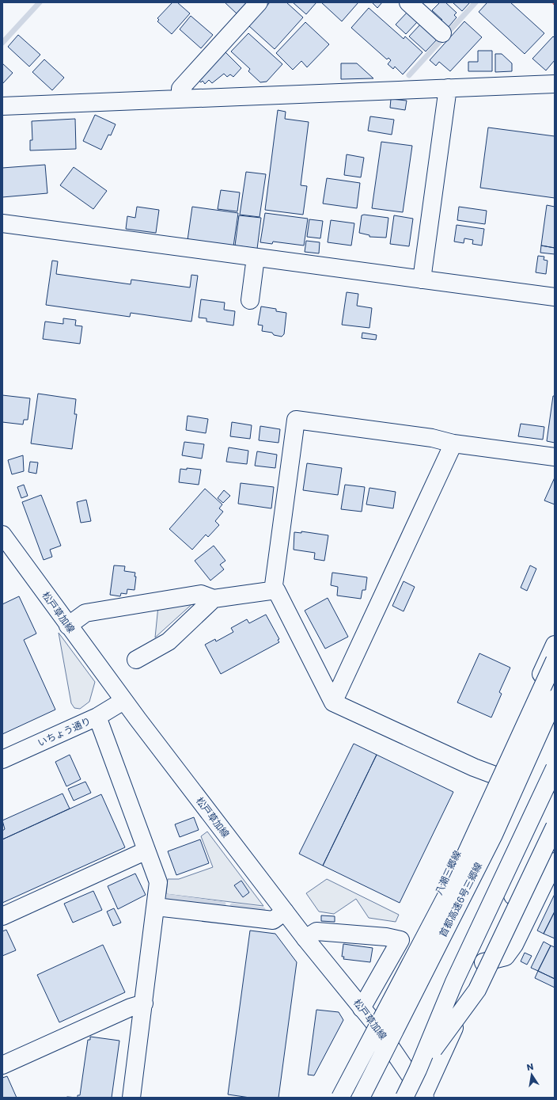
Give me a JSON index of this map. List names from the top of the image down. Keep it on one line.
{"streets":{"main road":["松戸草加線","いちょう通り","八潮三郷線","首都高速6号三郷線"]},"crossings":[["松戸草加線","いちょう通り"],["松戸草加線","八潮三郷線"]],"north":"top"}
